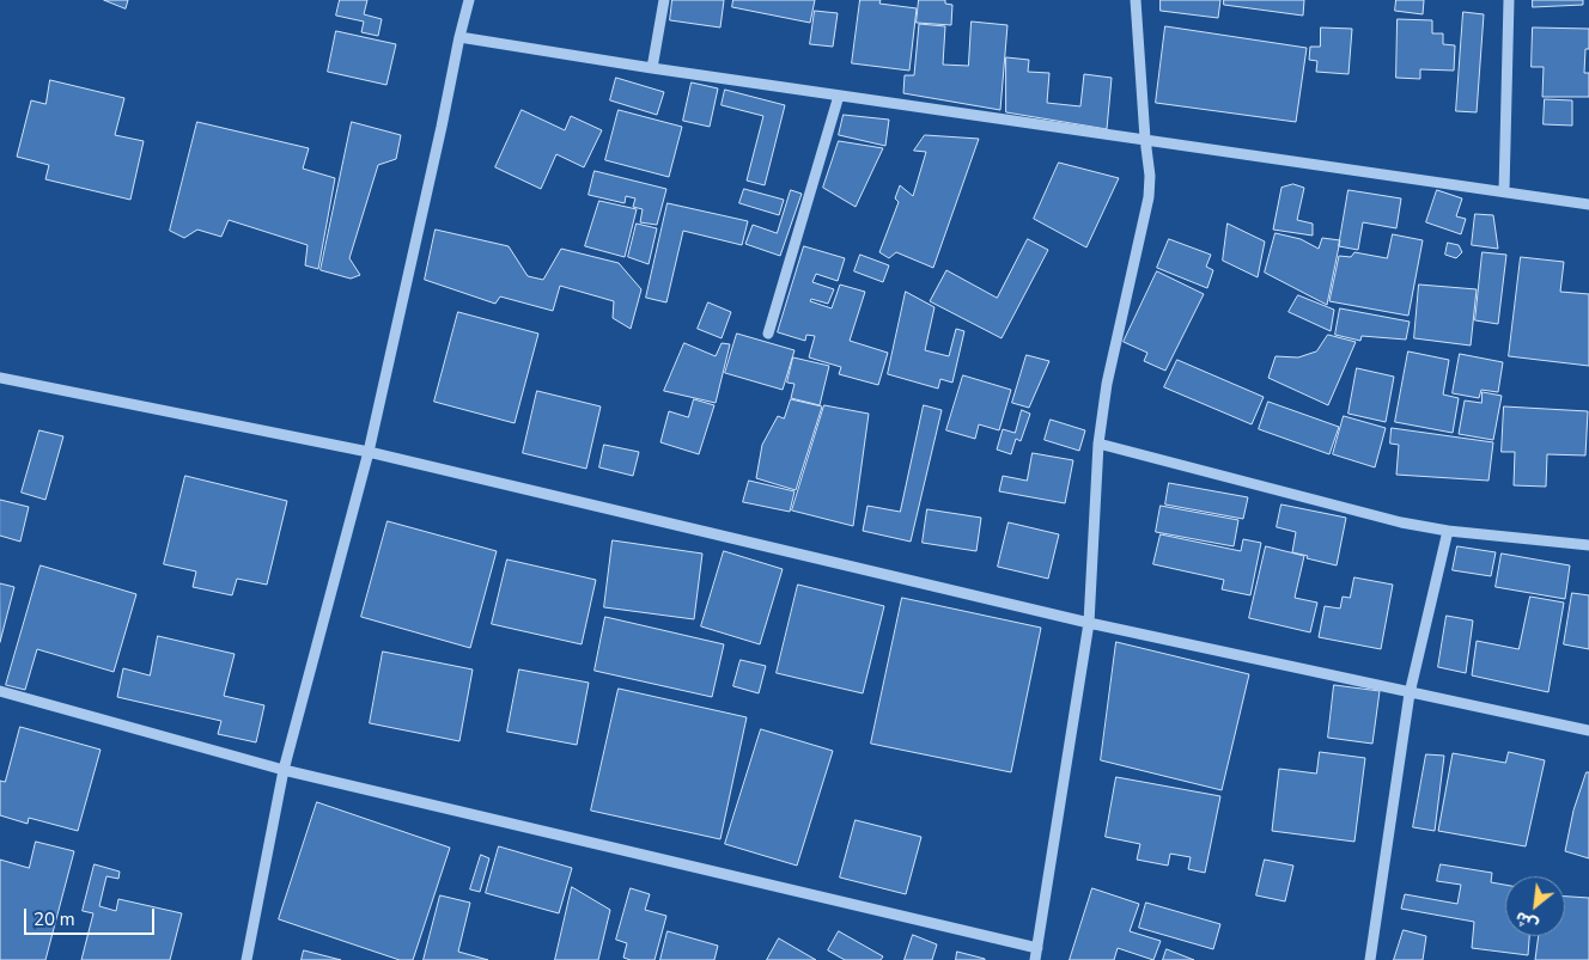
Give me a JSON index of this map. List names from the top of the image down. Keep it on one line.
{"scale_bar":"20 m","north":"bottom left"}
